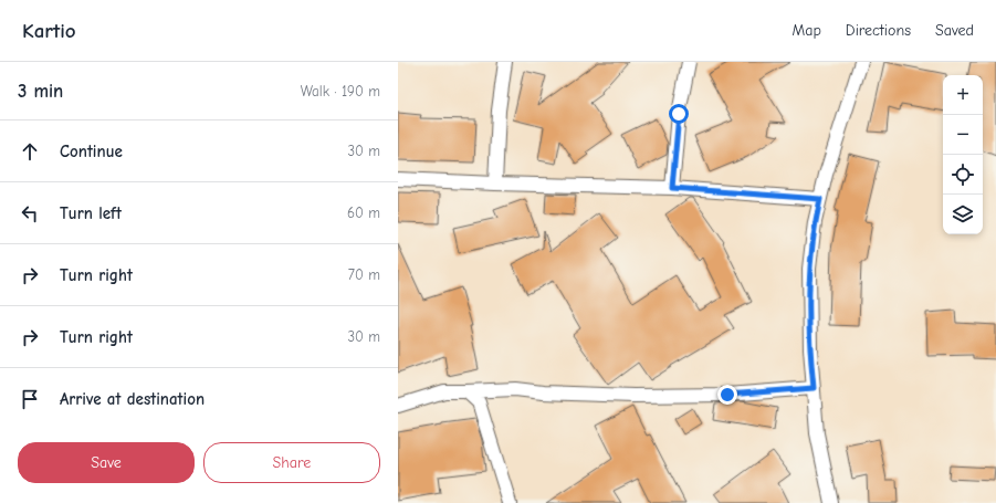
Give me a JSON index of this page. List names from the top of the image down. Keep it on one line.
{"page":{"header":"Kartio","nav":["Map","Directions","Saved"],"heading":["3 min","Walk · 190 m"],"map_buttons":["+","−"],"list":[["Continue","30 m"],["Turn left","60 m"],["Turn right","70 m"],["Turn right","30 m"],"Arrive at destination"],"buttons":["Save","Share"]}}
